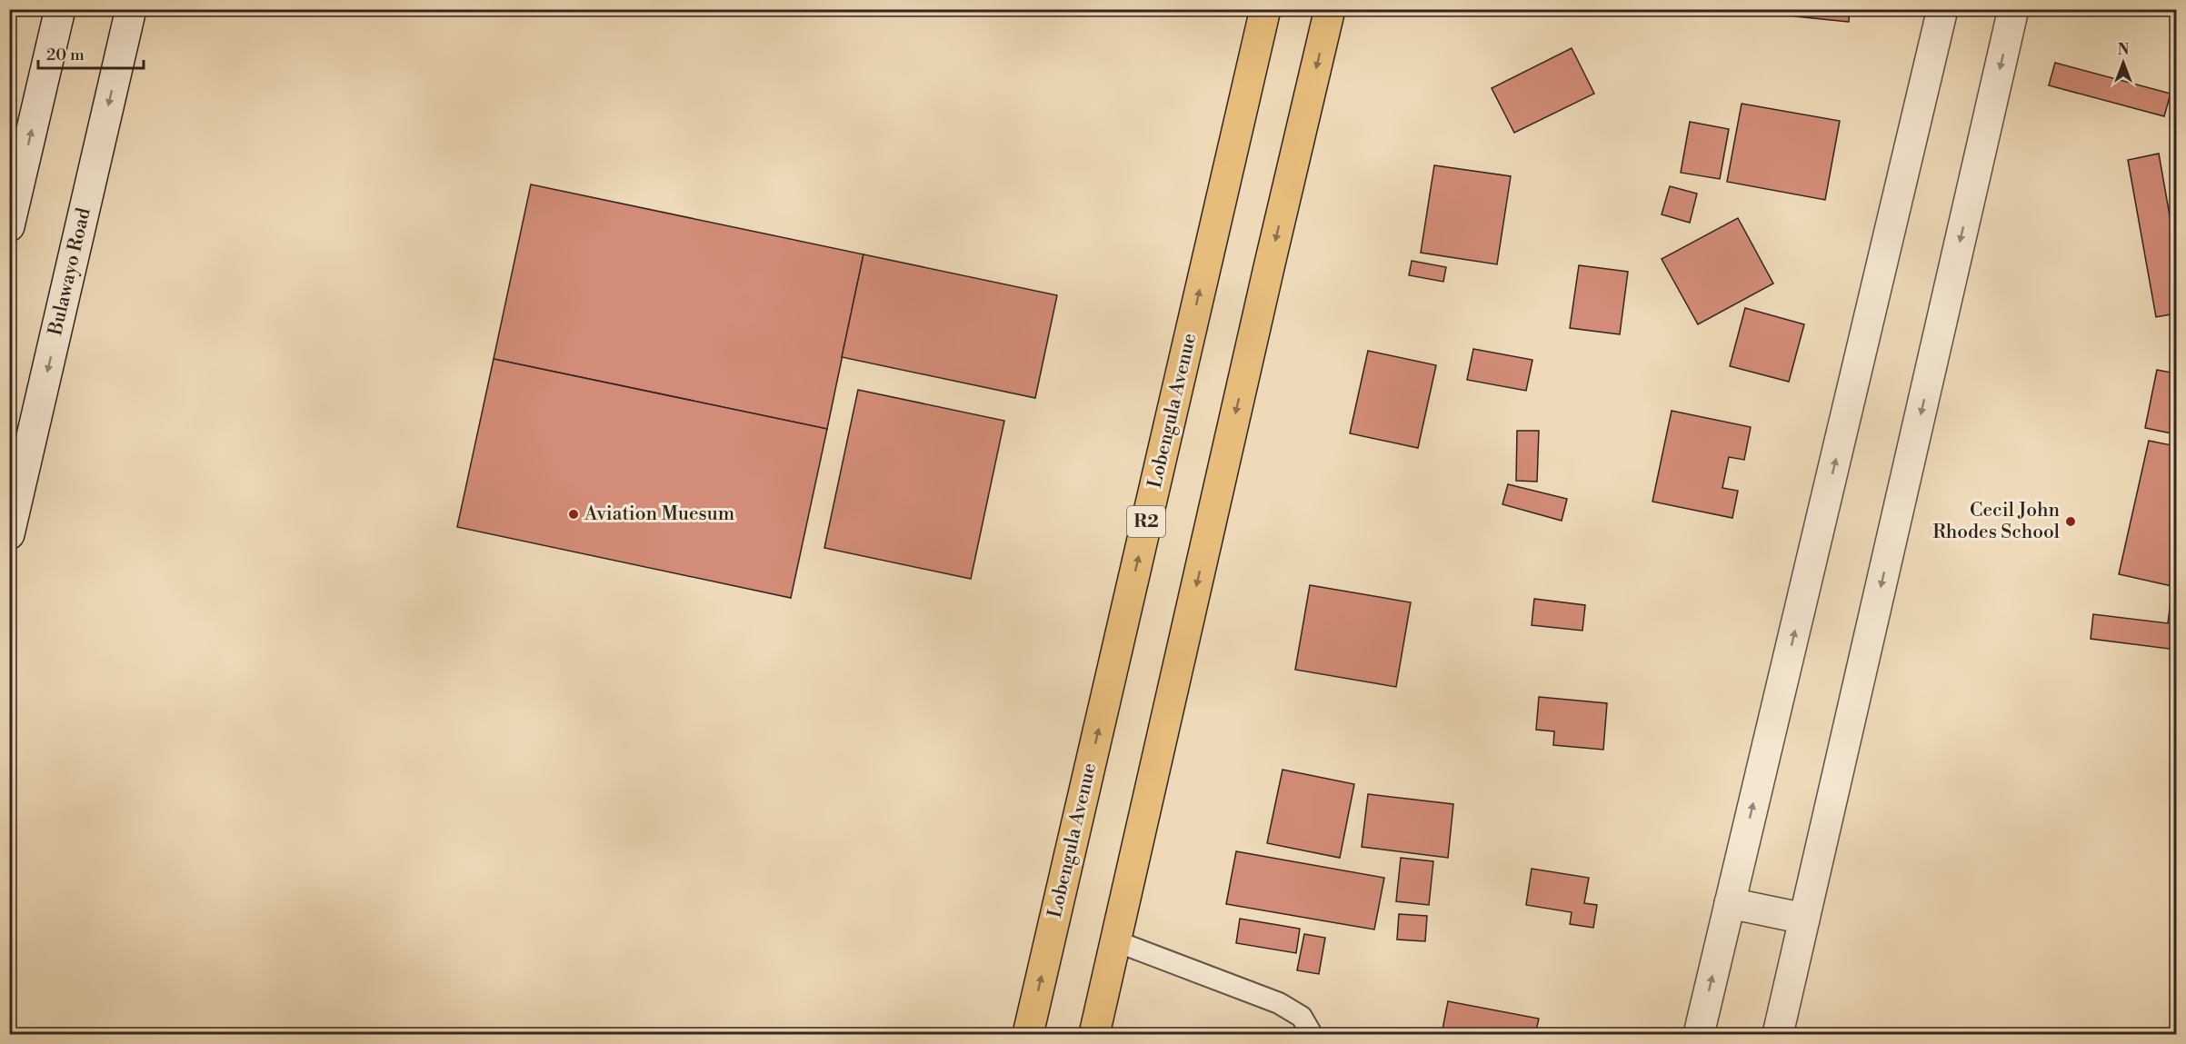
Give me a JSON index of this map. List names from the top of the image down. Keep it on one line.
{"streets":{"highway":["Lobengula Avenue","R2"],"street":["Bulawayo Road"]},"places":["Aviation Muesum","Cecil John Rhodes School"],"scale_bar":"20 m","north":"top"}
